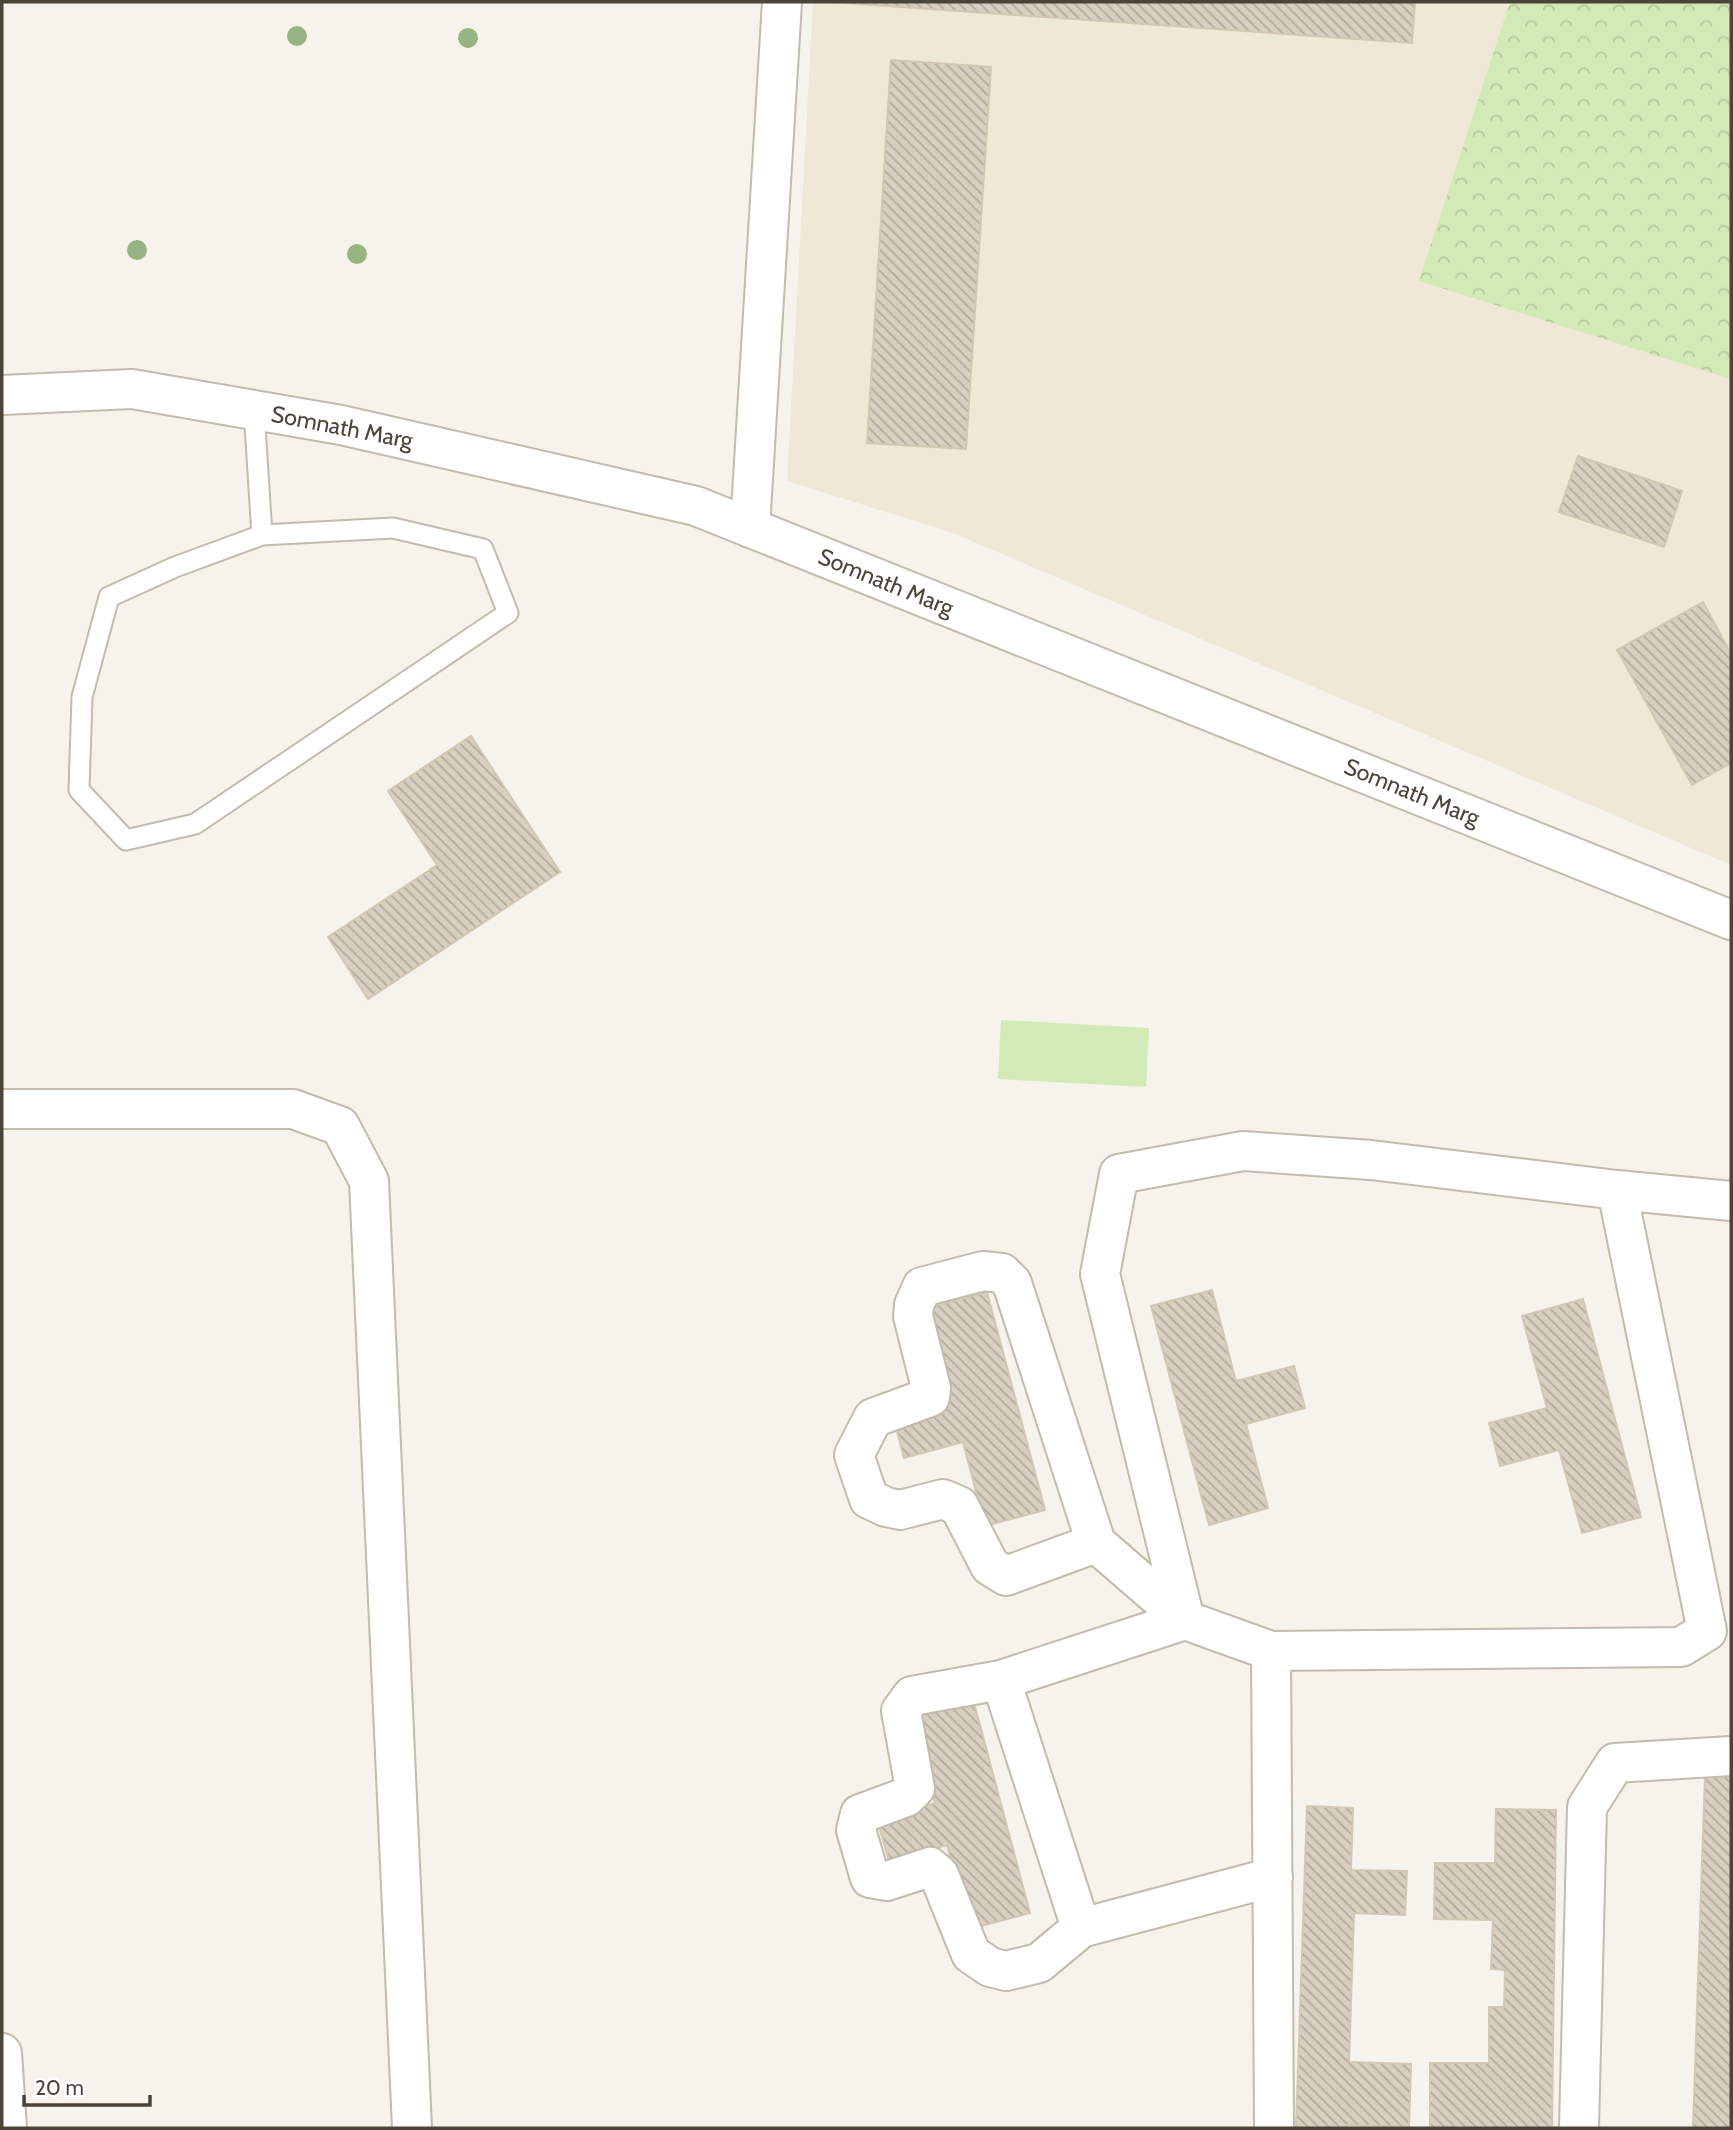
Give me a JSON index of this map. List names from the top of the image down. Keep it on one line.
{"streets":{"street":["Somnath Marg"]},"scale_bar":"20 m"}
